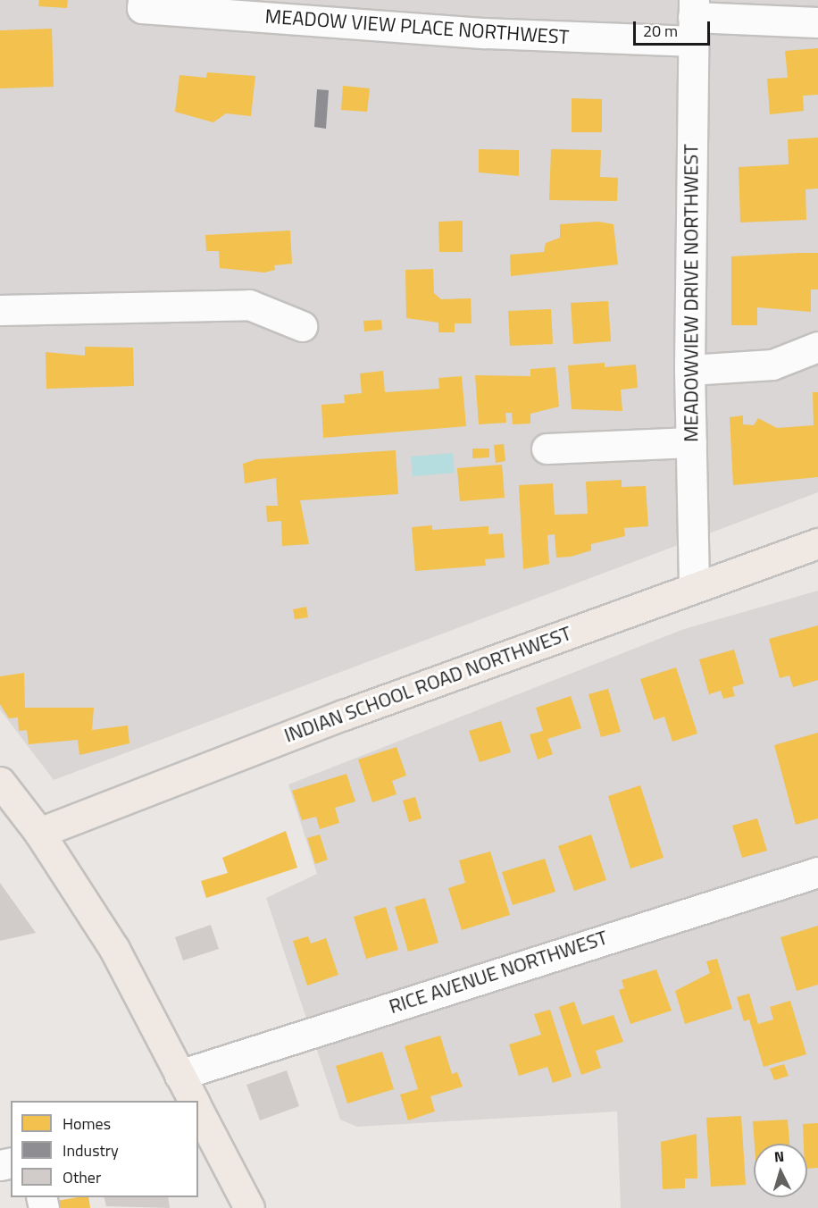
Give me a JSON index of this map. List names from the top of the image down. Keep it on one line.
{"streets":{"main road":["INDIAN SCHOOL ROAD NORTHWEST"],"street":["MEADOW VIEW PLACE NORTHWEST","MEADOWVIEW DRIVE NORTHWEST","RICE AVENUE NORTHWEST"]},"crossings":[["MEADOW VIEW PLACE NORTHWEST","MEADOWVIEW DRIVE NORTHWEST"],["MEADOWVIEW DRIVE NORTHWEST","INDIAN SCHOOL ROAD NORTHWEST"]],"legend":["Homes","Industry","Other"],"scale_bar":"20 m","north":"top"}
